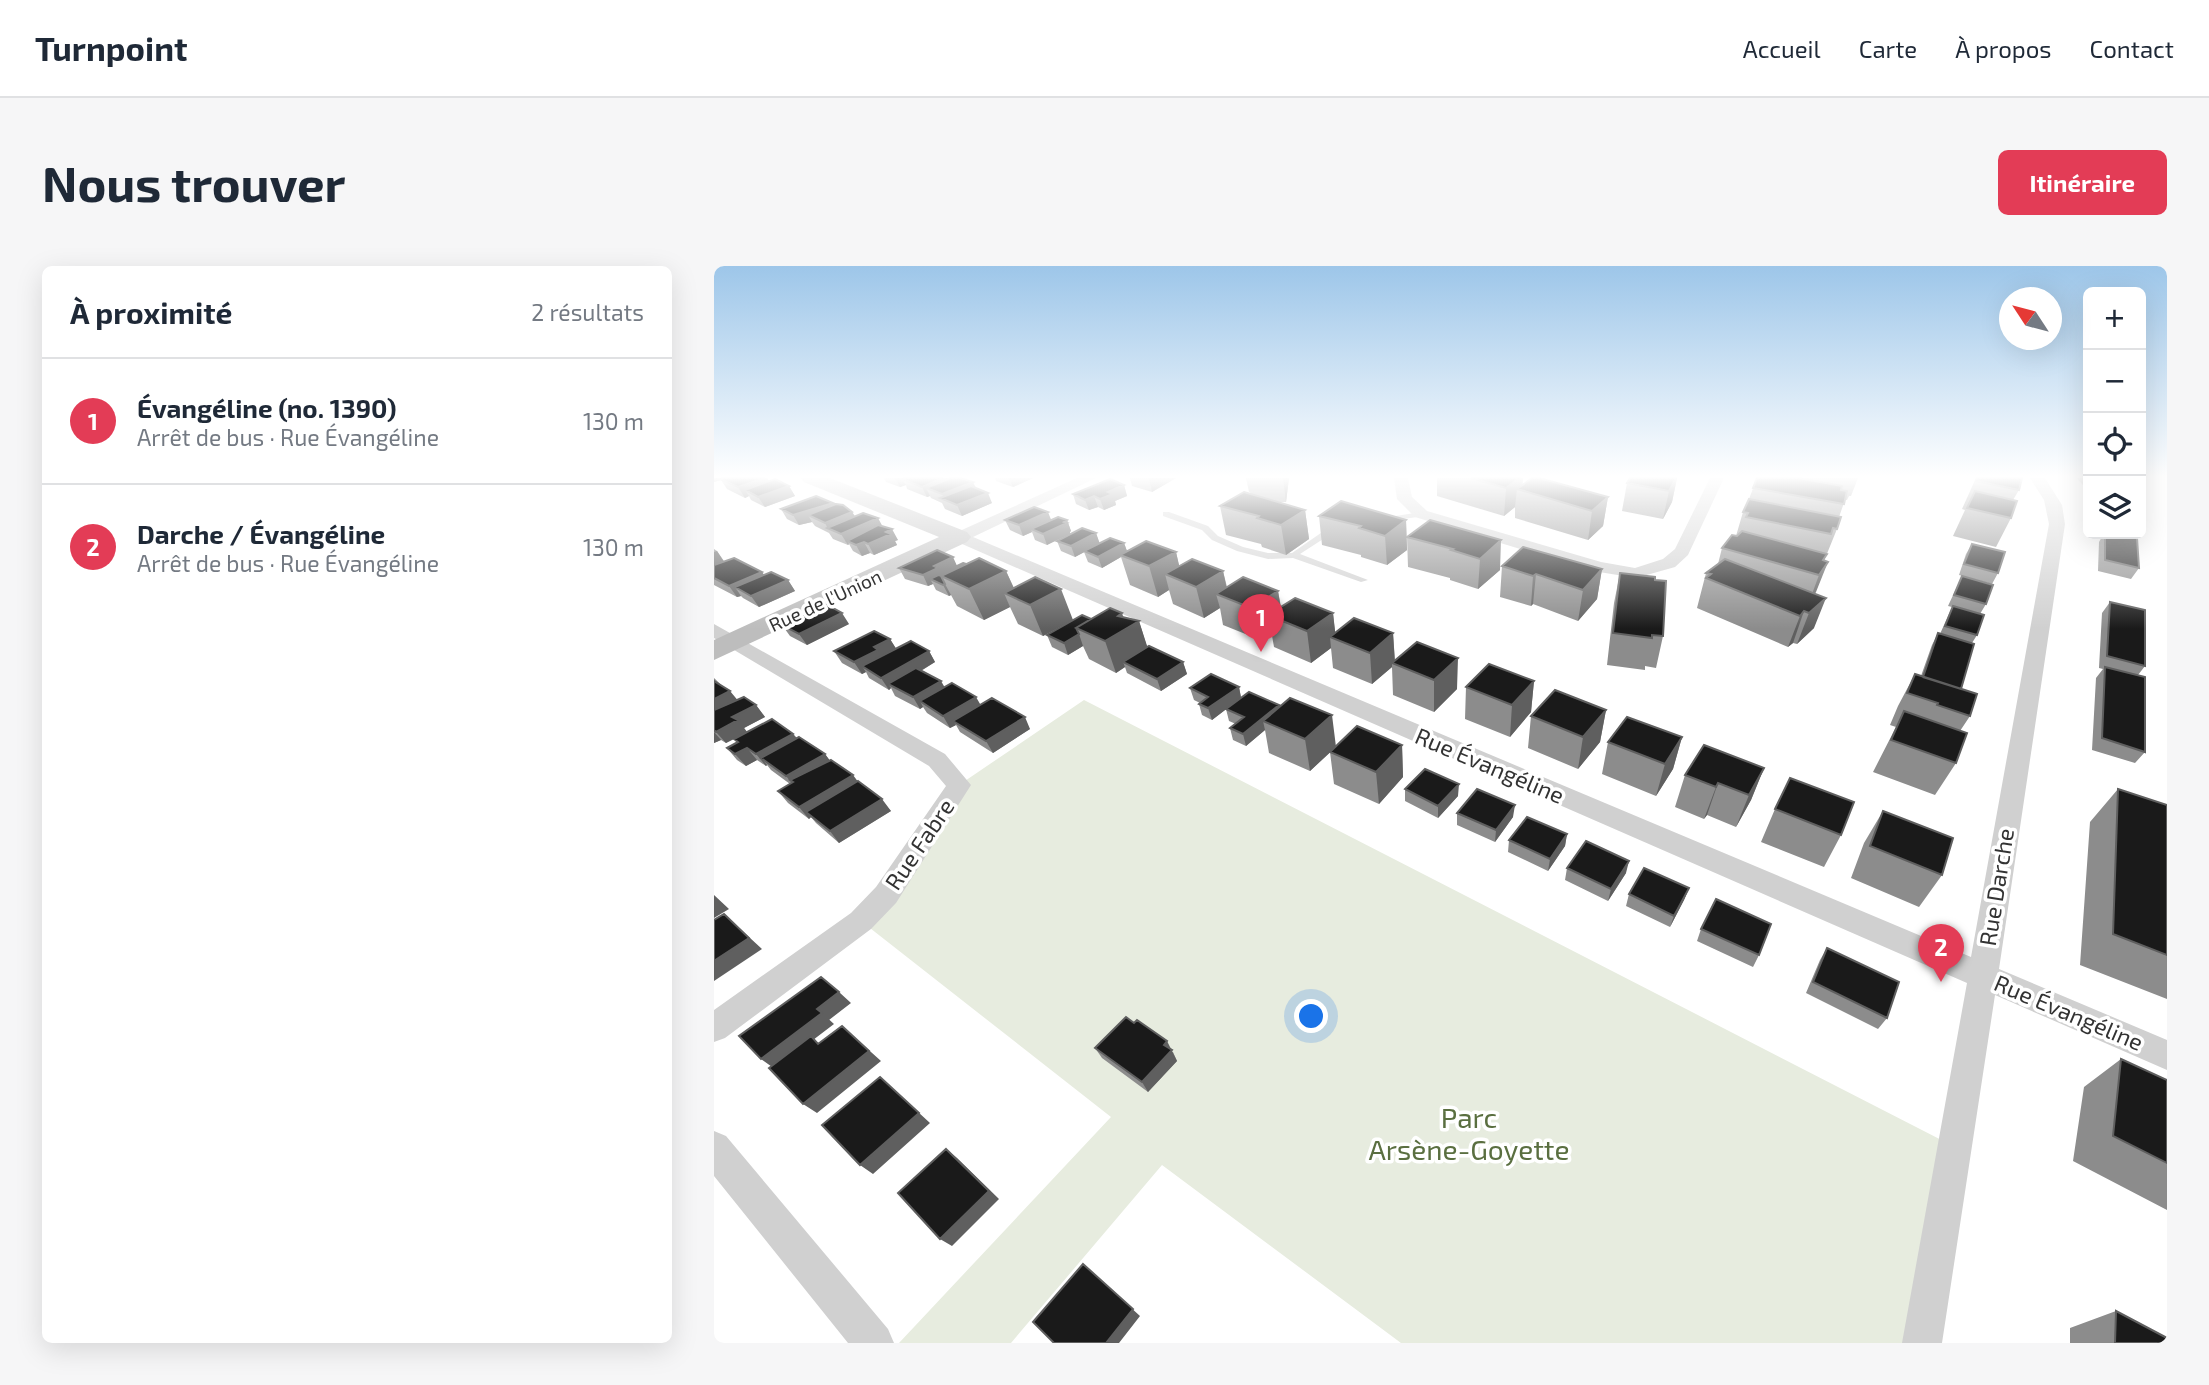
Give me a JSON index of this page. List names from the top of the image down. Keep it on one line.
{"streets":{"street":["Rue de l'Union","Rue Évangéline","Rue Fabre","Rue Darche"]},"crossings":[["Rue de l'Union","Rue Évangéline"],["Rue de l'Union","Rue Fabre"],["Rue Évangéline","Rue Darche"]],"parks":["Parc Arsène-Goyette"],"north":"top left","page":{"header":"Turnpoint","nav":["Accueil","Carte","À propos","Contact"],"buttons":"Itinéraire","title":"Nous trouver","heading":["À proximité","2 résultats"],"map_buttons":["+","−"],"list":[{"mark":"1","name":"Évangéline (no. 1390)","note":"Arrêt de bus · Rue Évangéline","value":"130 m"},{"mark":"2","name":"Darche / Évangéline","note":"Arrêt de bus · Rue Évangéline","value":"130 m"}],"pins":["1","2"]}}
